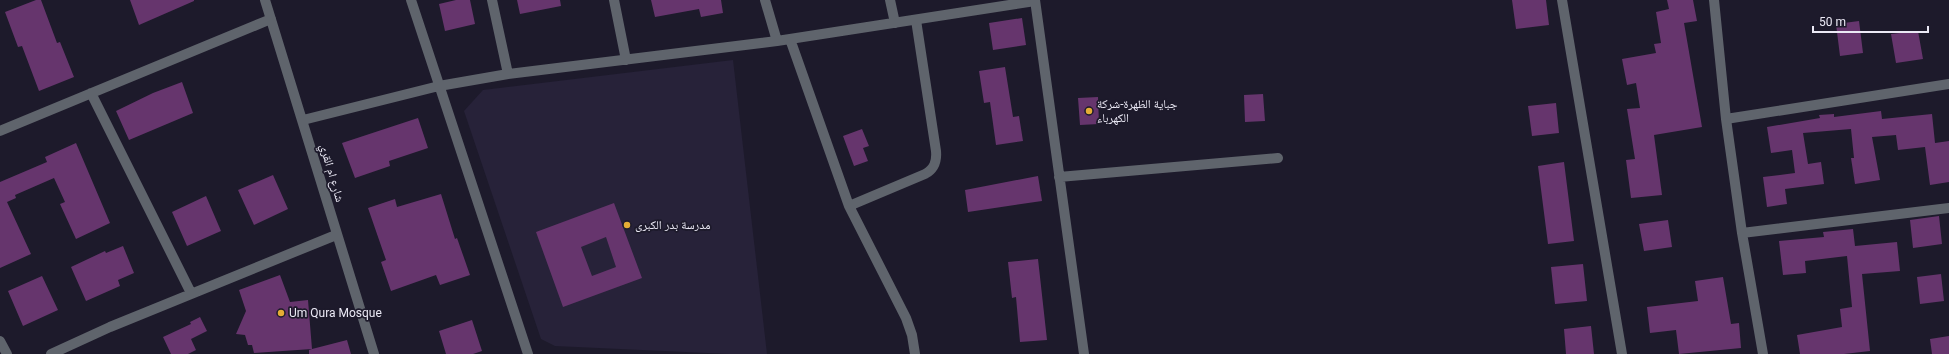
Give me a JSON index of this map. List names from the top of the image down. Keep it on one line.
{"streets":{"street":["شارع ام القري"]},"places":["جباية الظهرة-شركة الكهرباء","مدرسة بدر الكبرى","Um Qura Mosque"],"scale_bar":"50 m"}
